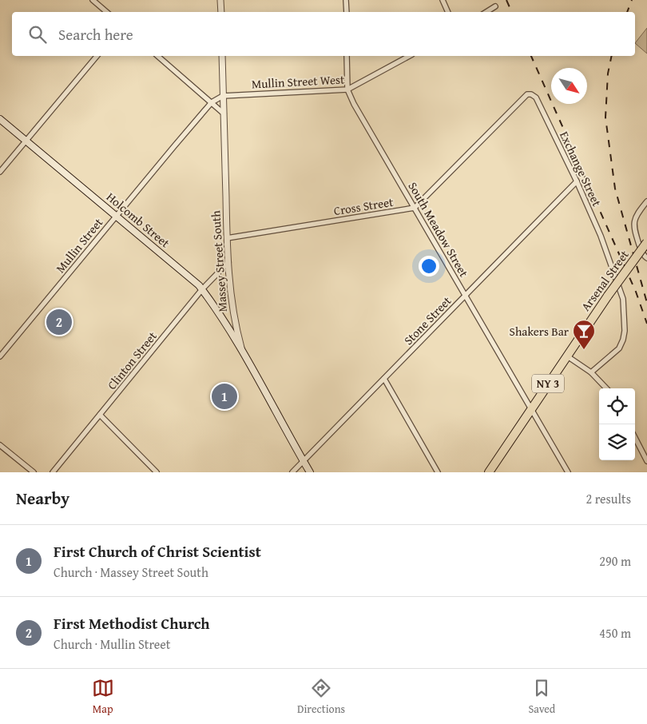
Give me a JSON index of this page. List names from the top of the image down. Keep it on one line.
{"streets":{"highway":["Arsenal Street","NY 3"],"main road":["Holcomb Street","Massey Street South"],"street":["Mullin Street West","Exchange Street","Cross Street","South Meadow Street","Mullin Street","Stone Street","Clinton Street"]},"crossings":[["Mullin Street West","South Meadow Street"],["Mullin Street West","Mullin Street"],["Mullin Street West","Massey Street South"],["Exchange Street","Cross Street"],["Exchange Street","South Meadow Street"],["Exchange Street","Stone Street"],["Cross Street","South Meadow Street"],["Cross Street","Massey Street South"],["Holcomb Street","Mullin Street"],["Holcomb Street","Massey Street South"],["Holcomb Street","Clinton Street"],["South Meadow Street","Arsenal Street"],["South Meadow Street","Stone Street"],["Mullin Street","Massey Street South"],["Massey Street South","Stone Street"],["Massey Street South","Clinton Street"]],"places":{"bar":["Shakers Bar"]},"north":"bottom right","page":{"search":"Search here","pins":["2","1"],"heading":["Nearby","2 results"],"list":[{"mark":"1","name":"First Church of Christ Scientist","note":"Church · Massey Street South","value":"290 m"},{"mark":"2","name":"First Methodist Church","note":"Church · Mullin Street","value":"450 m"}],"nav":["Map","Directions","Saved"]}}
